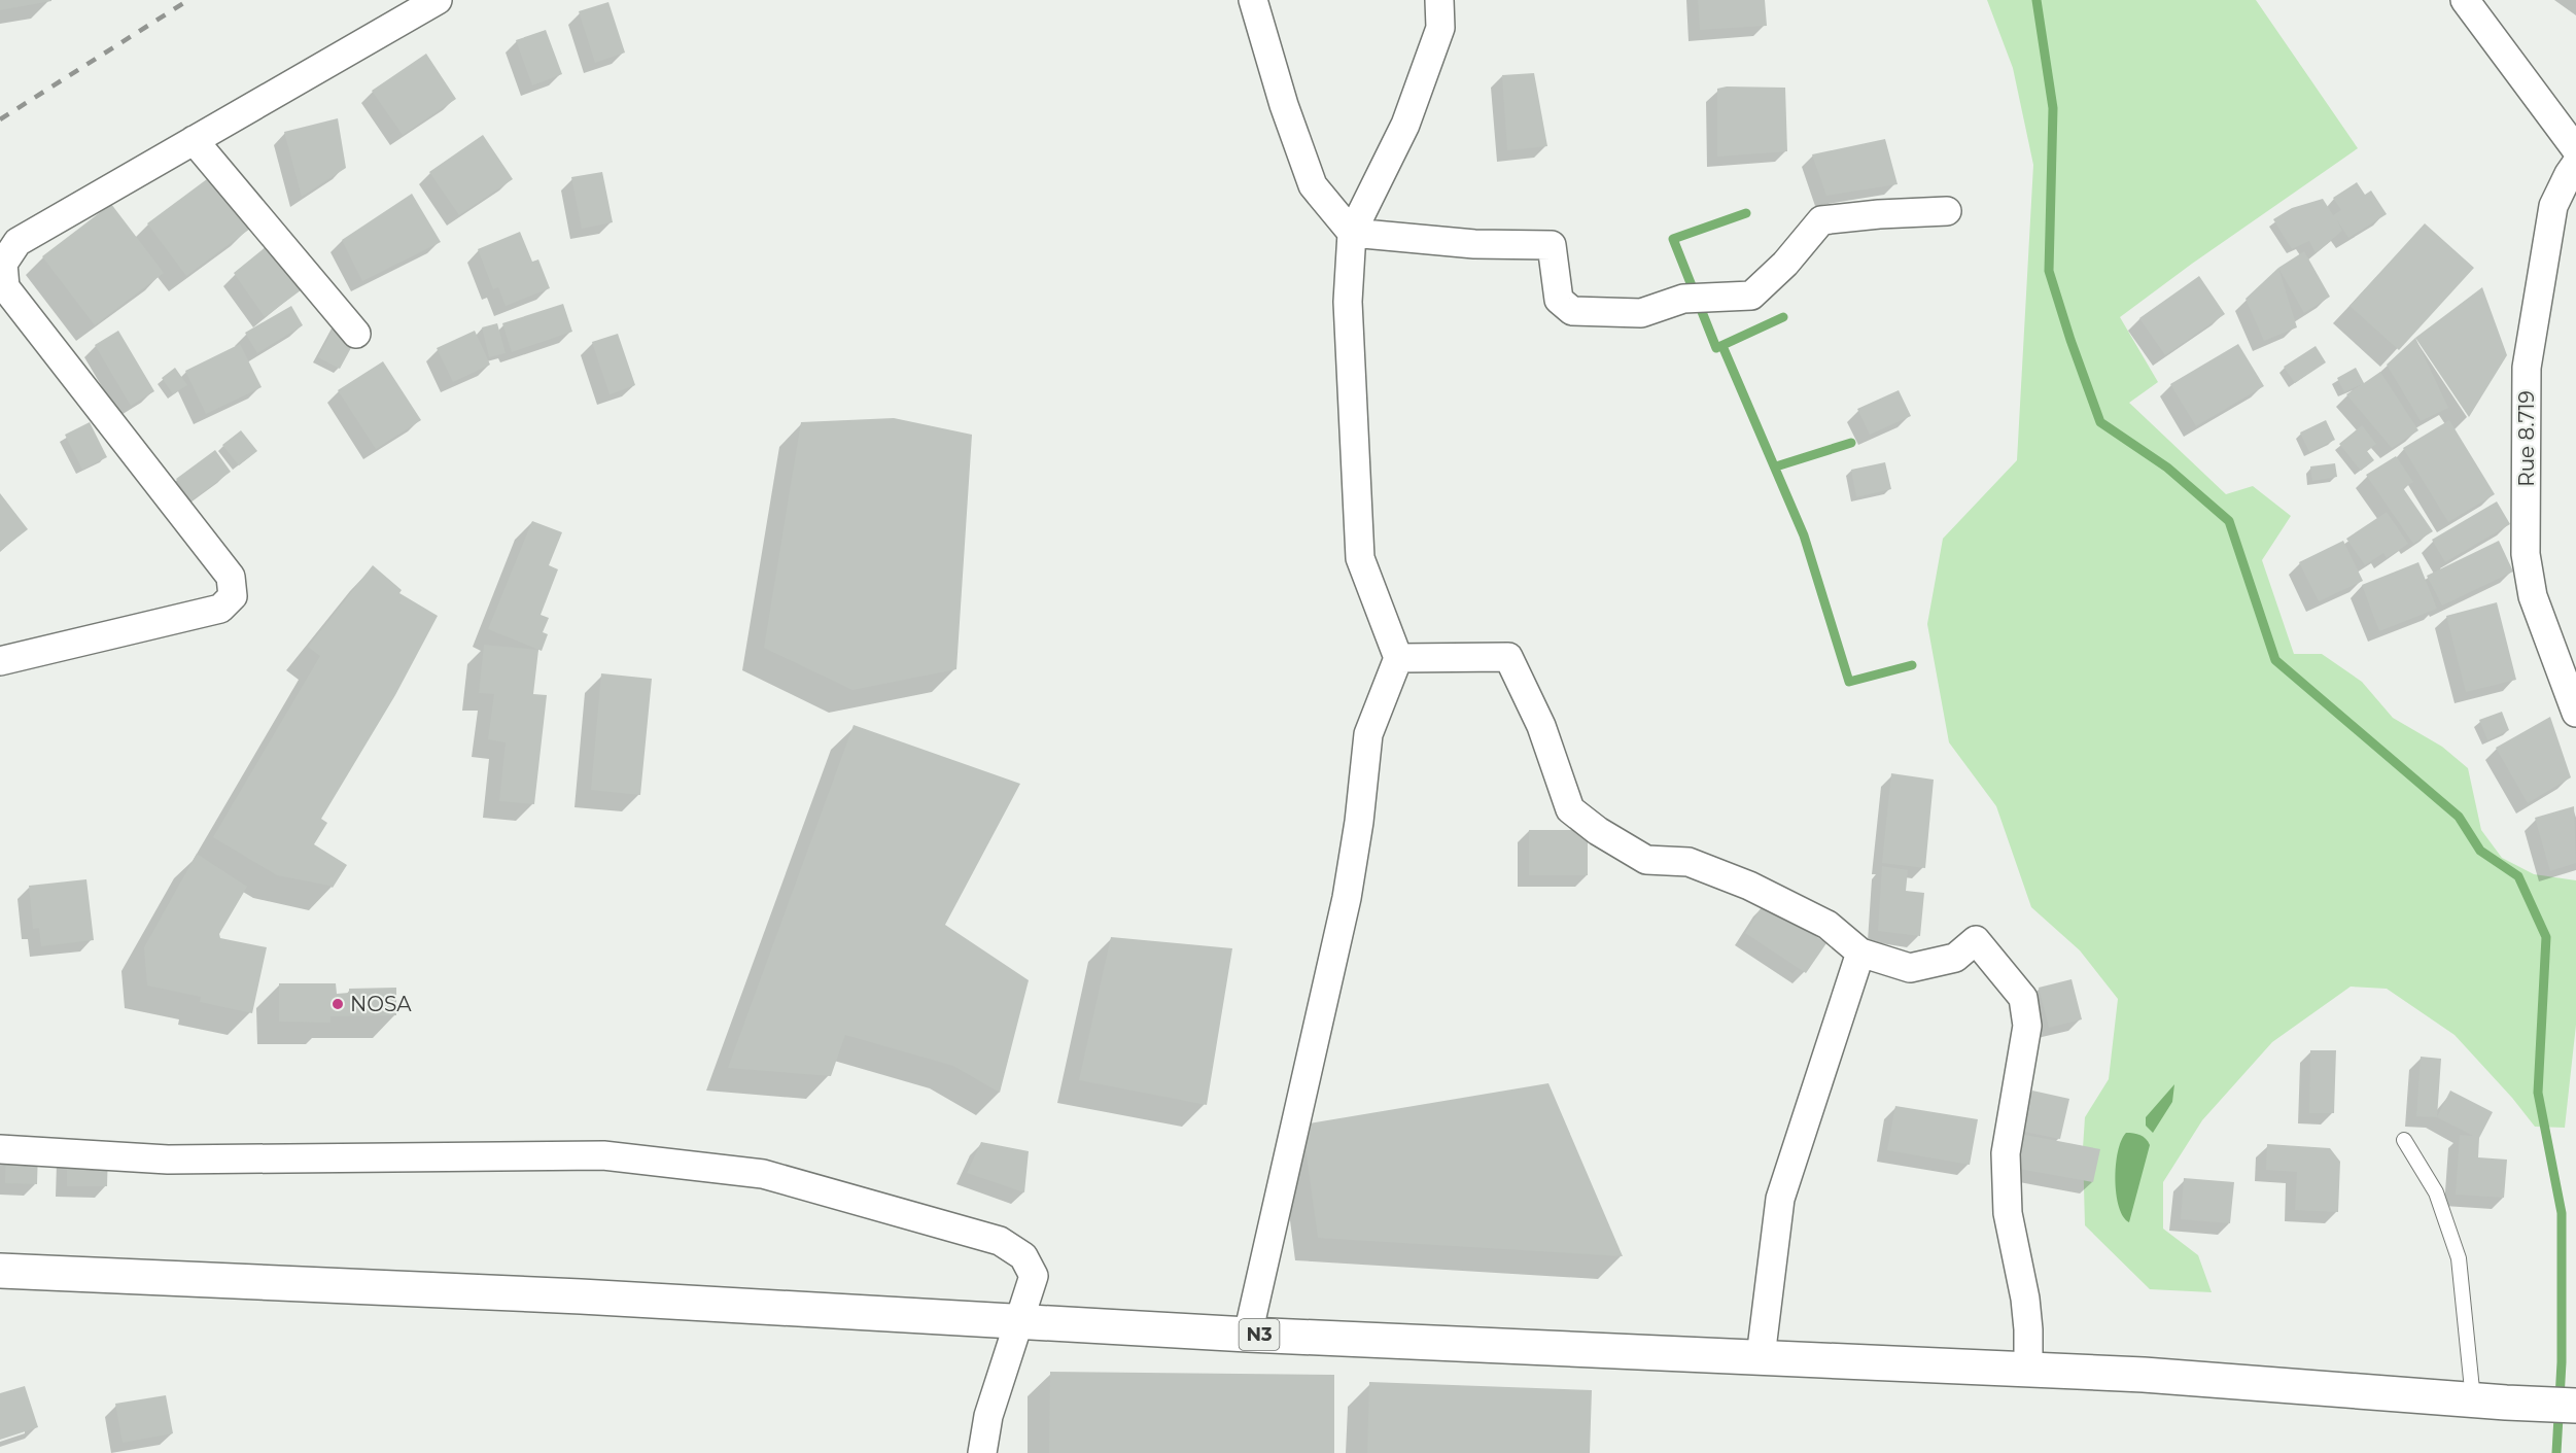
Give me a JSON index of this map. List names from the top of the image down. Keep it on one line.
{"streets":{"highway":["N3"],"street":["Rue 8.719"]},"places":["NOSA"]}
